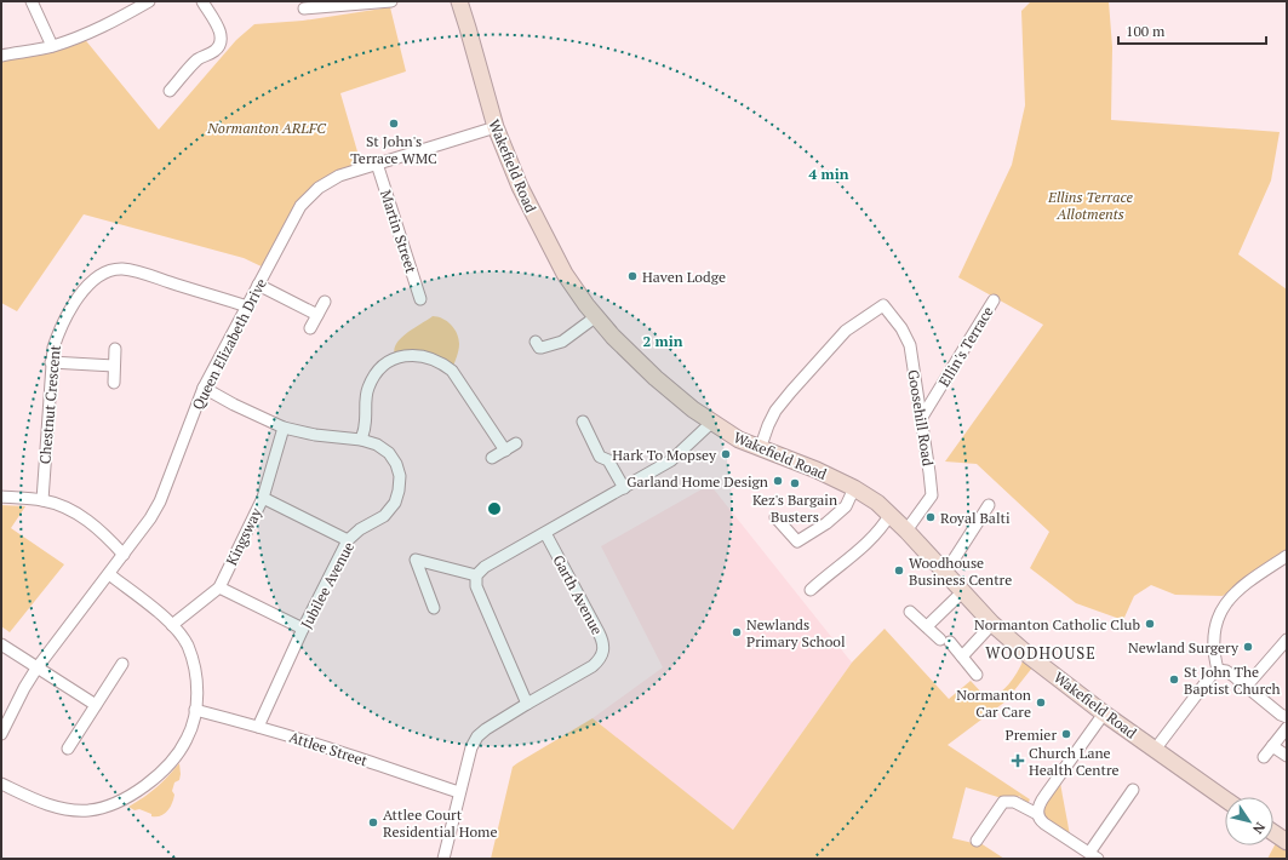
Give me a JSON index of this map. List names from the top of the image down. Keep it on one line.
{"streets":{"street":["Wakefield Road","Martin Street","Queen Elizabeth Drive","Ellin's Terrace","Chestnut Crescent","Goosehill Road","Kingsway","Jubilee Avenue","Garth Avenue","Attlee Street"]},"crossings":[["Wakefield Road","Queen Elizabeth Drive"],["Wakefield Road","Goosehill Road"],["Martin Street","Queen Elizabeth Drive"],["Queen Elizabeth Drive","Chestnut Crescent"],["Queen Elizabeth Drive","Jubilee Avenue"],["Ellin's Terrace","Goosehill Road"],["Kingsway","Jubilee Avenue"],["Jubilee Avenue","Attlee Street"],["Garth Avenue","Attlee Street"]],"districts":["WOODHOUSE"],"parks":["Normanton ARLFC","Ellins Terrace Allotments"],"places":{"other":["St John's Terrace WMC","Haven Lodge","Hark To Mopsey","Garland Home Design","Kez's Bargain Busters","Royal Balti","Woodhouse Business Centre","Normanton Catholic Club","Newlands Primary School","Newland Surgery","St John The Baptist Church","Normanton Car Care","Premier","Attlee Court Residential Home"],"health":["Church Lane Health Centre"]},"scale_bar":"100 m","north":"bottom right","rings":["4 min","2 min"]}
